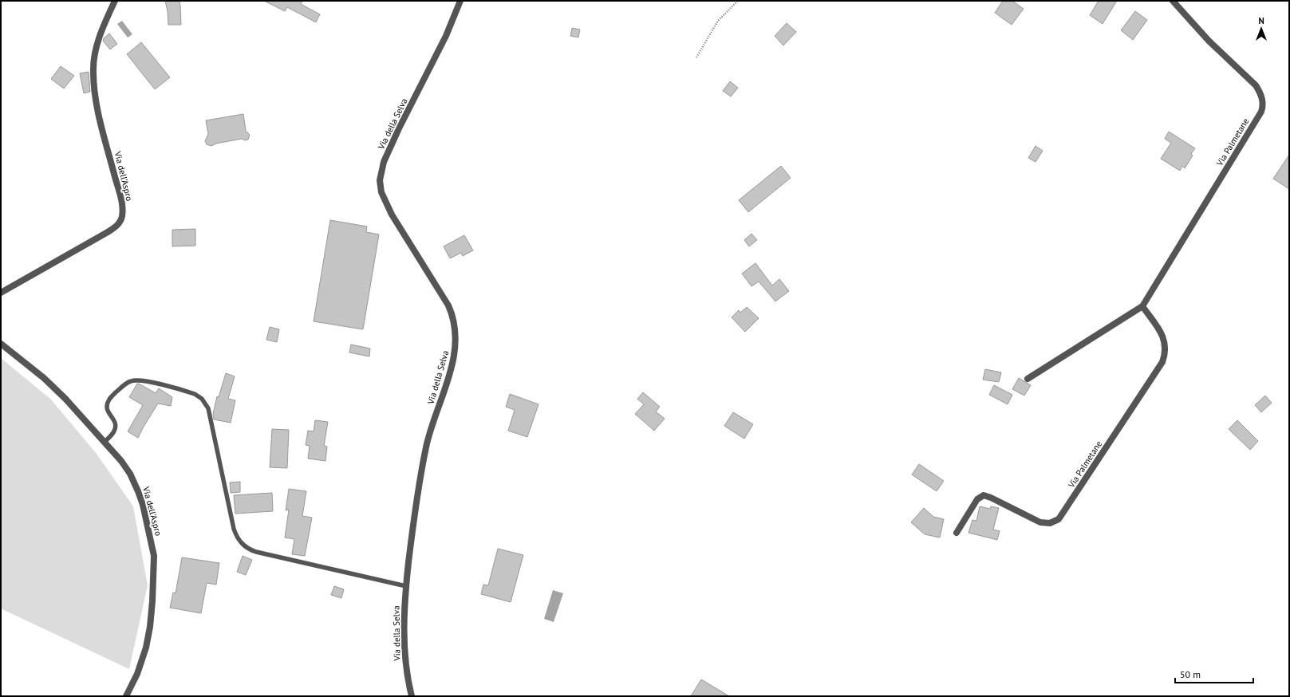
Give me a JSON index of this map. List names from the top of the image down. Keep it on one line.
{"streets":{"street":["Via della Selva","Via Palmetane","Via dell'Aspro"]},"scale_bar":"50 m","north":"top"}
